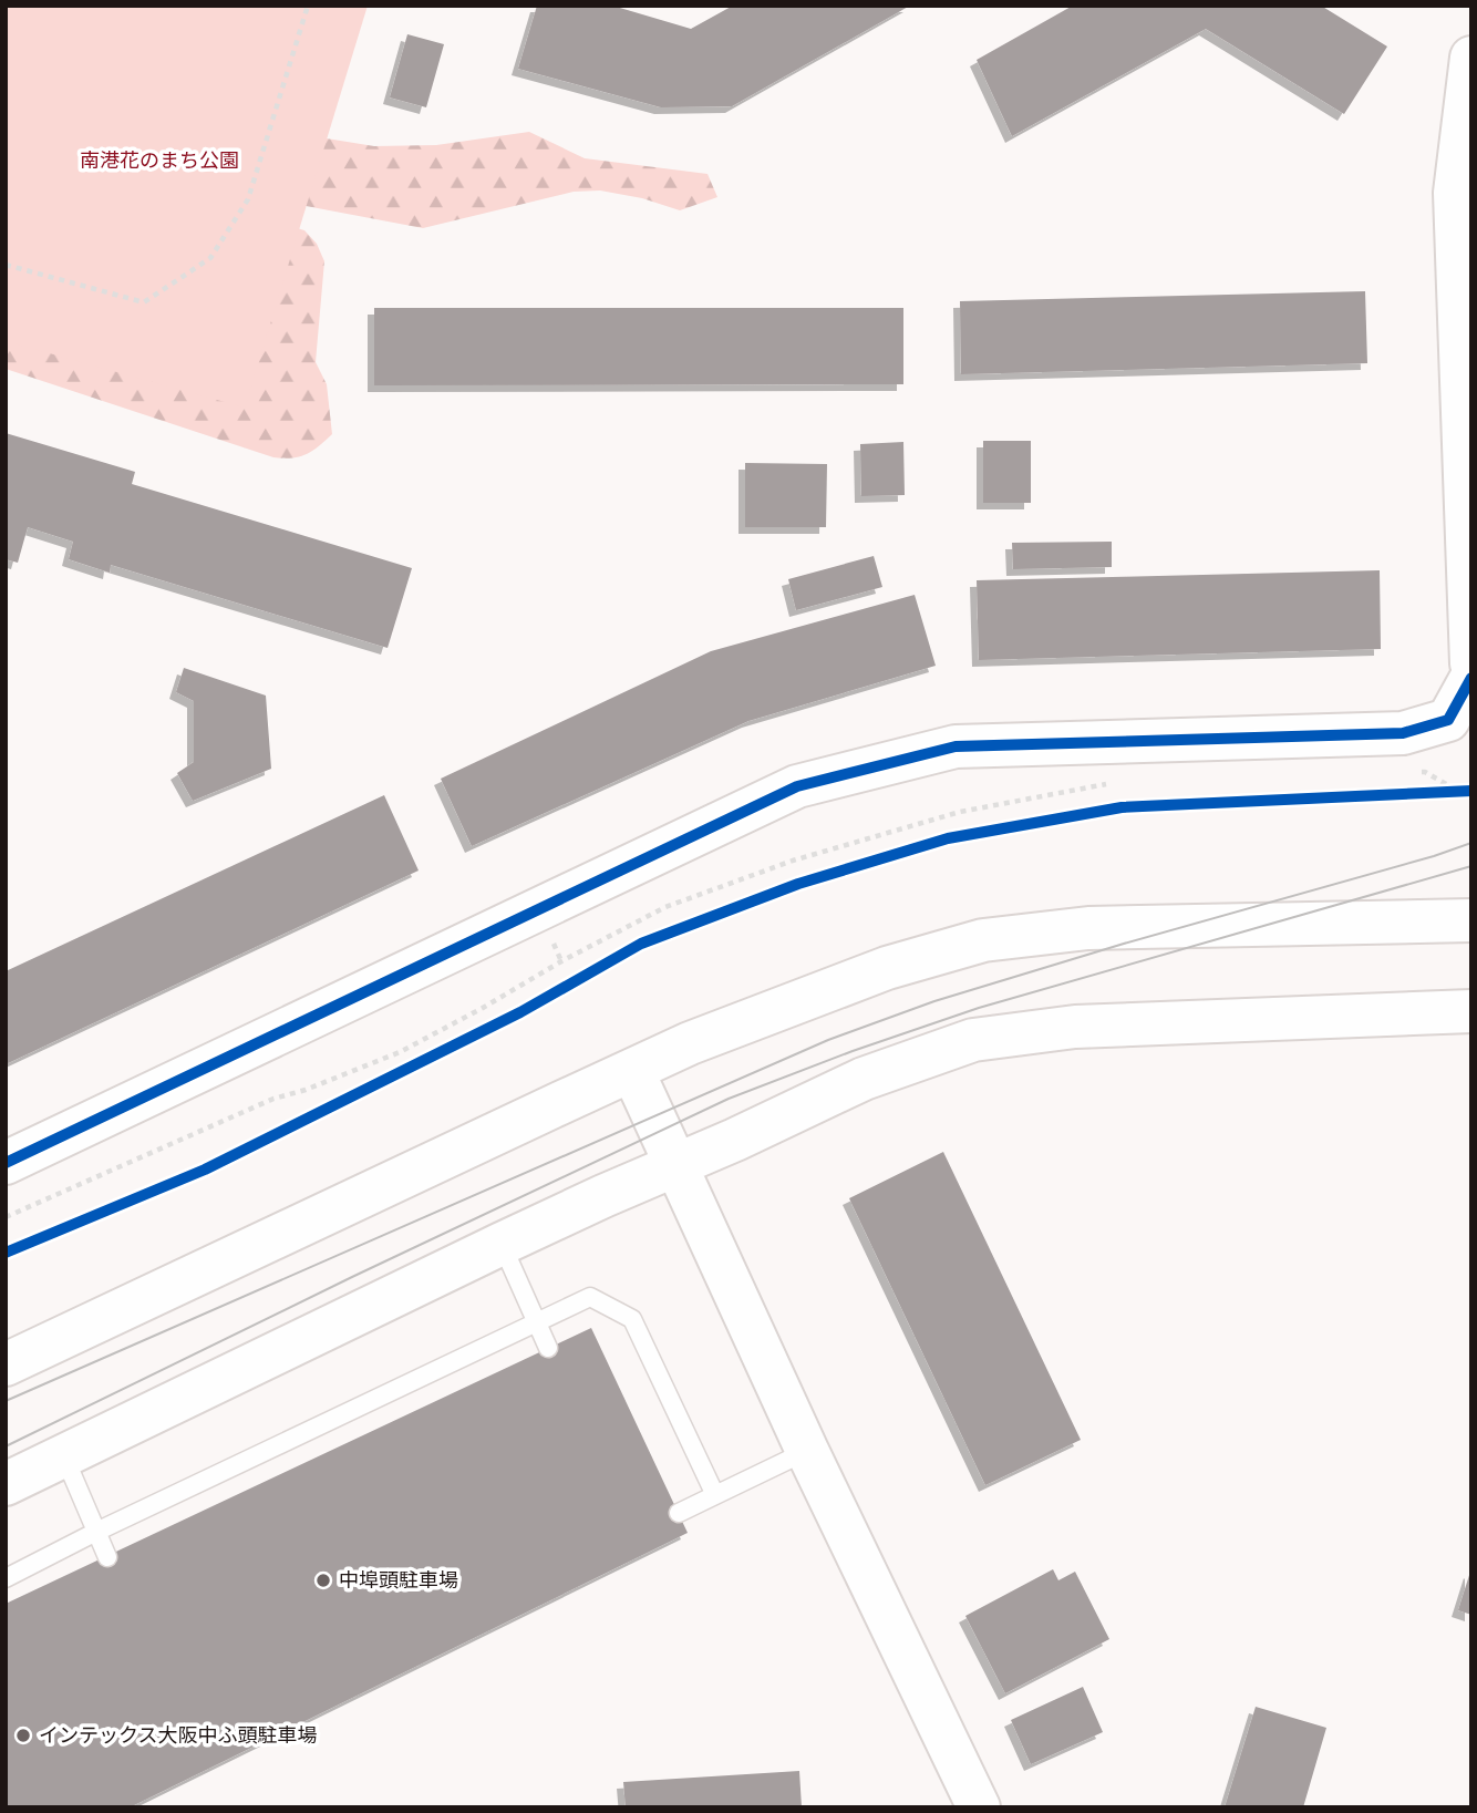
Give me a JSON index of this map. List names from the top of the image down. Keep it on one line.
{"parks":["南港花のまち公園"],"places":["中埠頭駐車場","インテックス大阪中ふ頭駐車場"]}
